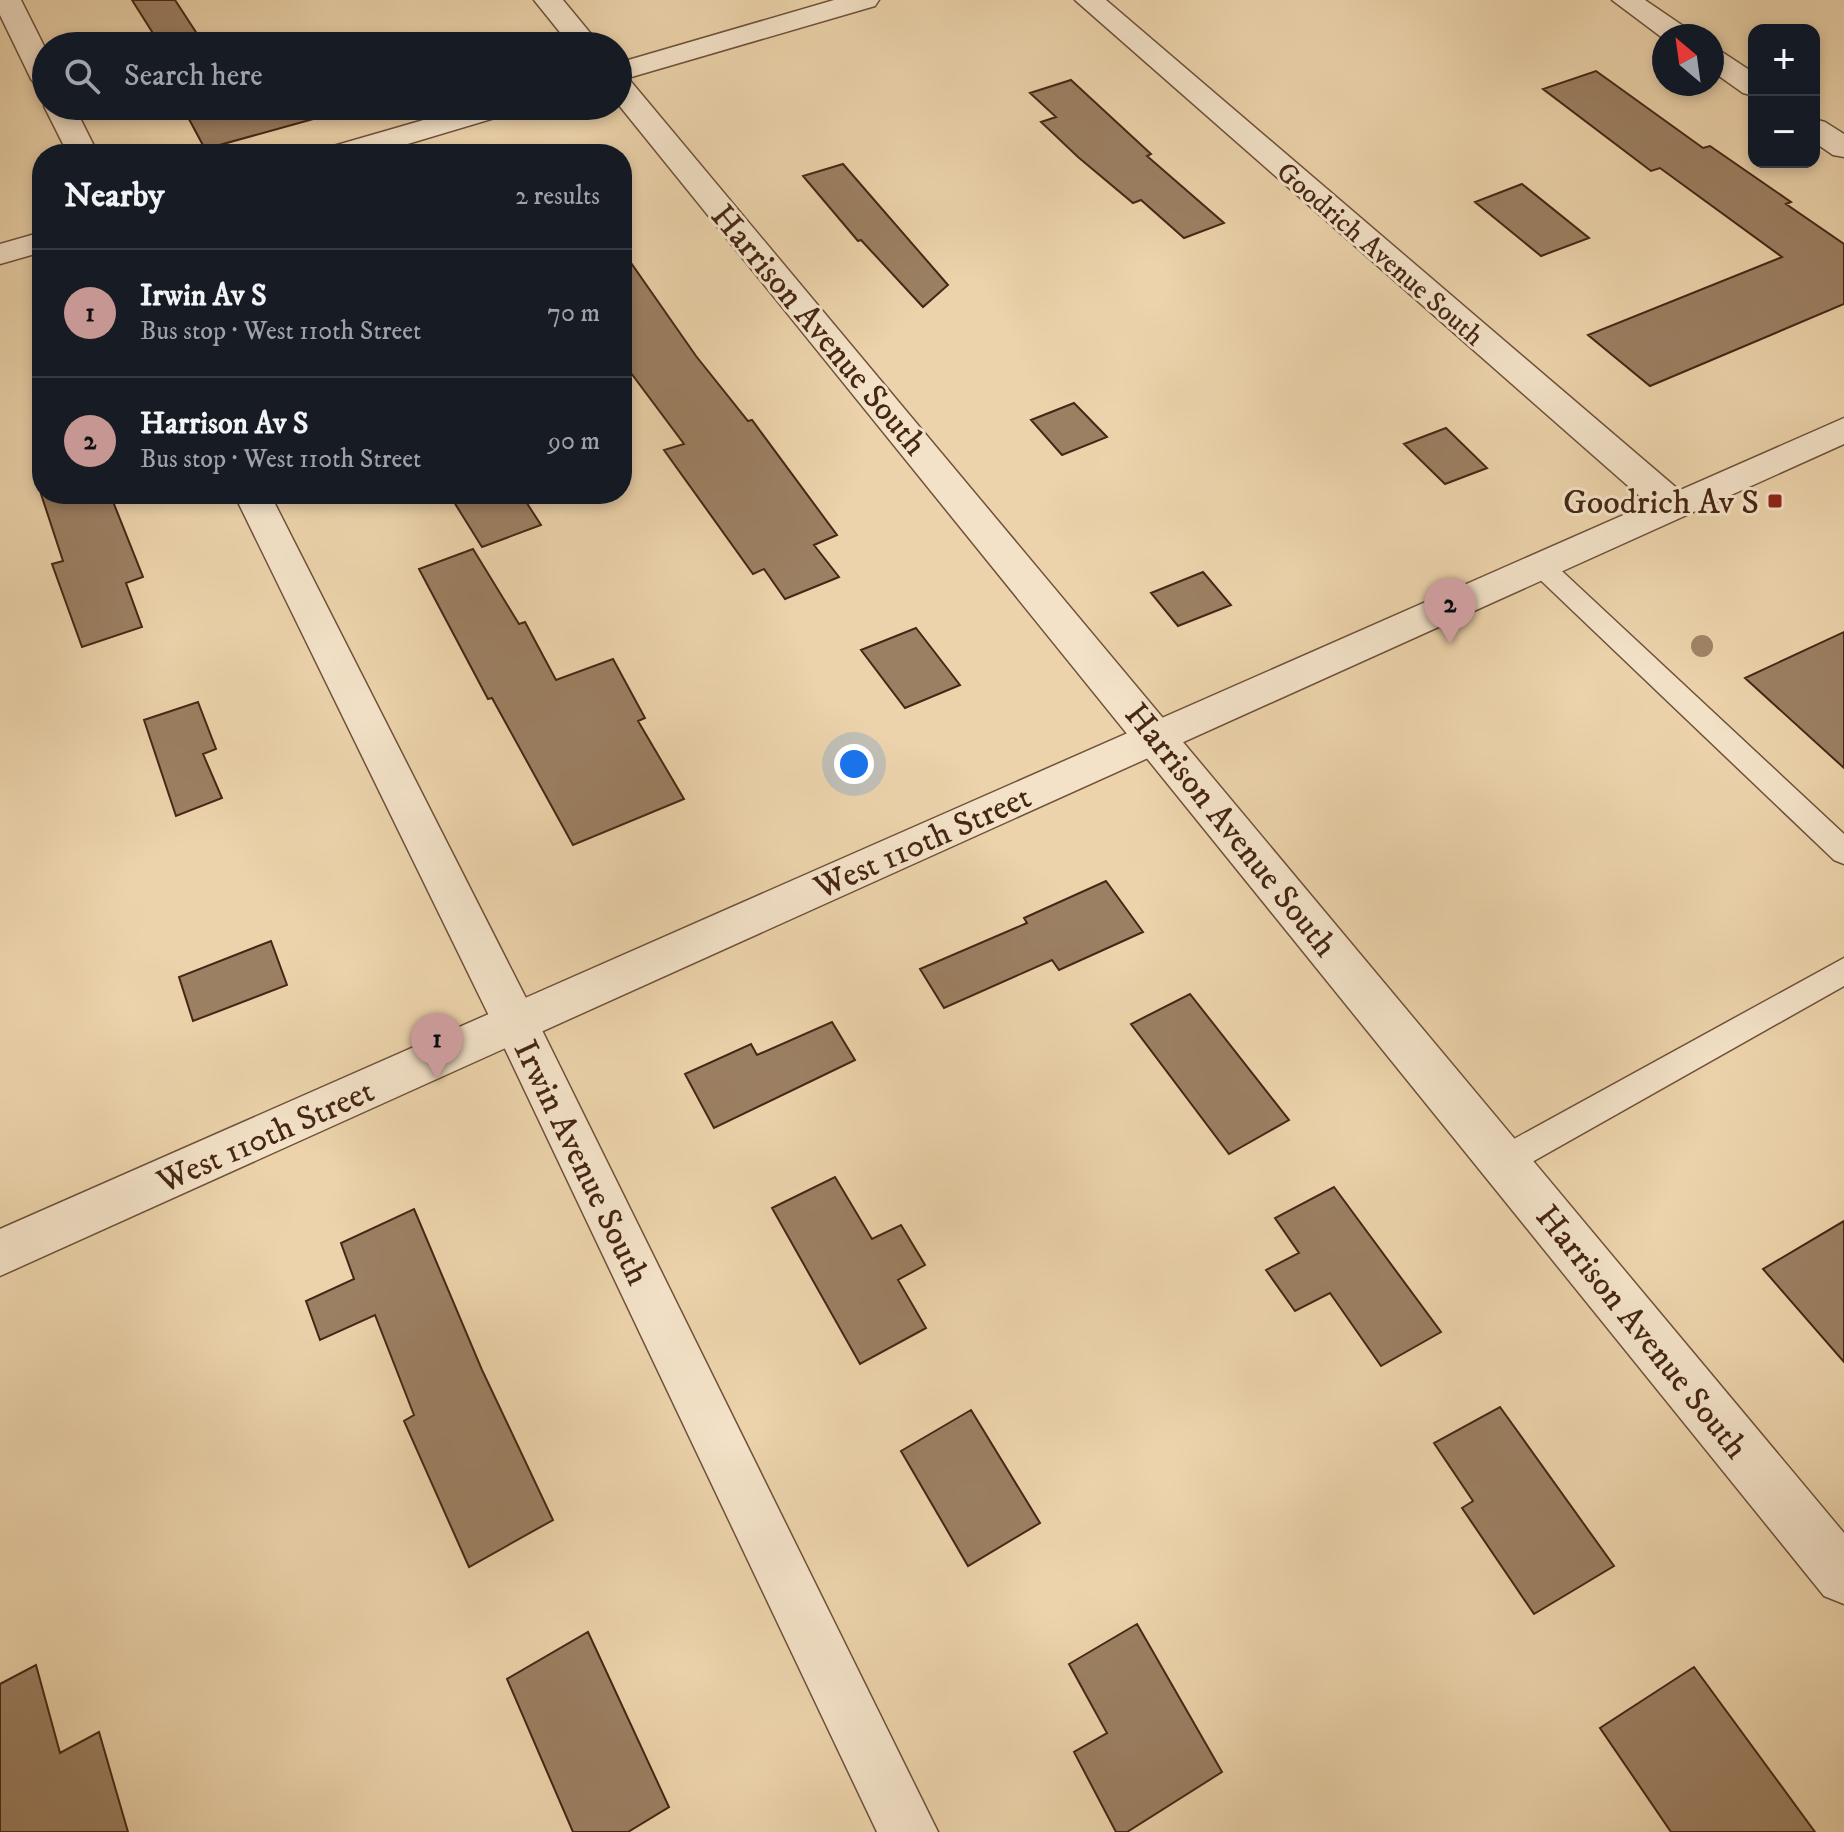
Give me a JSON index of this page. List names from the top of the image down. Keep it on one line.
{"streets":{"street":["Goodrich Avenue South","Harrison Avenue South","West 110th Street","Irwin Avenue South"]},"crossings":[["Goodrich Avenue South","West 110th Street"],["Harrison Avenue South","West 110th Street"],["West 110th Street","Irwin Avenue South"]],"places":{"transit":["Goodrich Av S"]},"north":"top left","page":{"map_buttons":["+","−"],"search":"Search here","heading":["Nearby","2 results"],"list":[{"mark":"1","name":"Irwin Av S","note":"Bus stop · West 110th Street","value":"70 m"},{"mark":"2","name":"Harrison Av S","note":"Bus stop · West 110th Street","value":"90 m"}],"pins":["2","1"]}}
